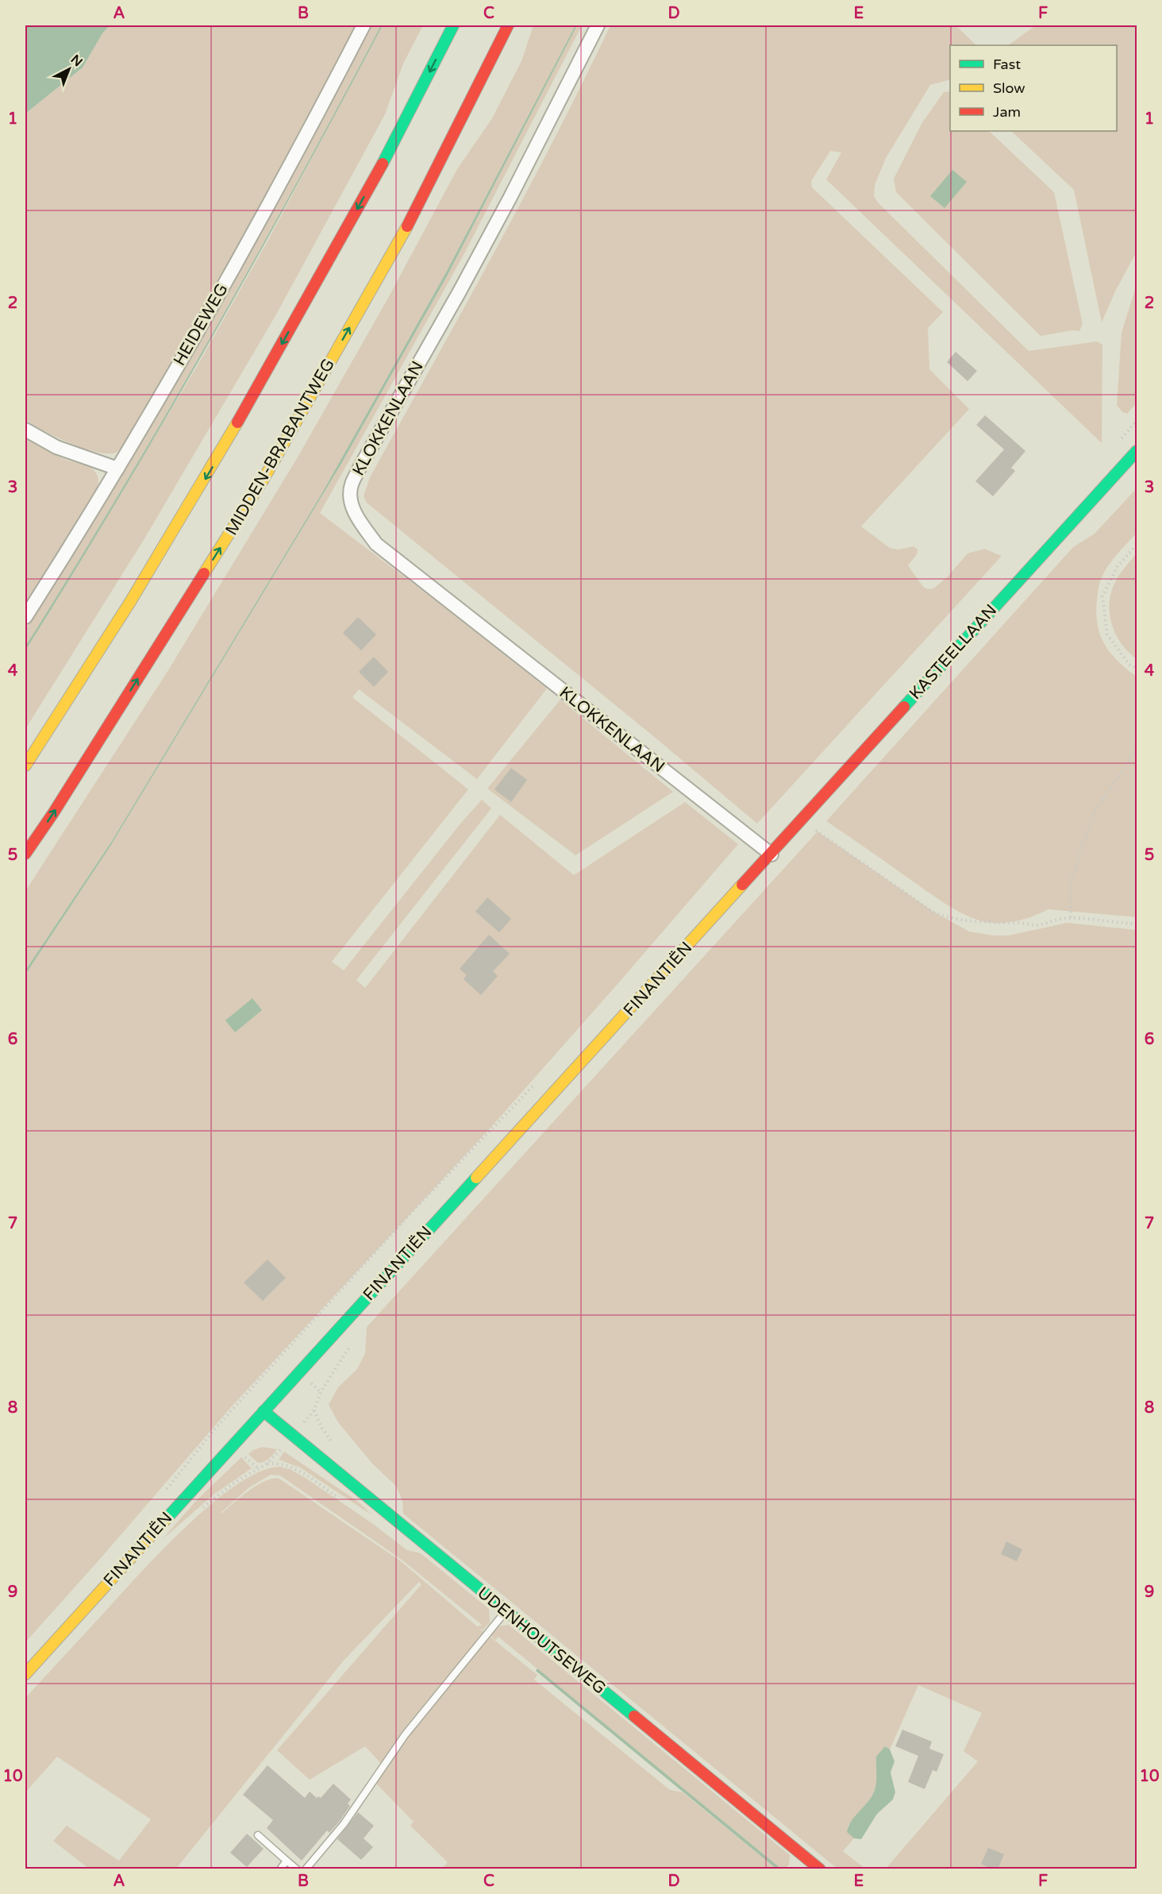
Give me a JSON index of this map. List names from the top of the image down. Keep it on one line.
{"streets":{"main road":["MIDDEN-BRABANTWEG","KASTEELLAAN","FINANTIËN","UDENHOUTSEWEG"],"street":["HEIDEWEG","KLOKKENLAAN"]},"crossings":[["KLOKKENLAAN","KASTEELLAAN"],["KLOKKENLAAN","FINANTIËN"],["KASTEELLAAN","FINANTIËN"],["FINANTIËN","UDENHOUTSEWEG"]],"legend":["Fast","Slow","Jam"],"north":"top right","grid":{"columns":["A","B","C","D","E","F"],"rows":["1","2","3","4","5","6","7","8","9","10"]}}
